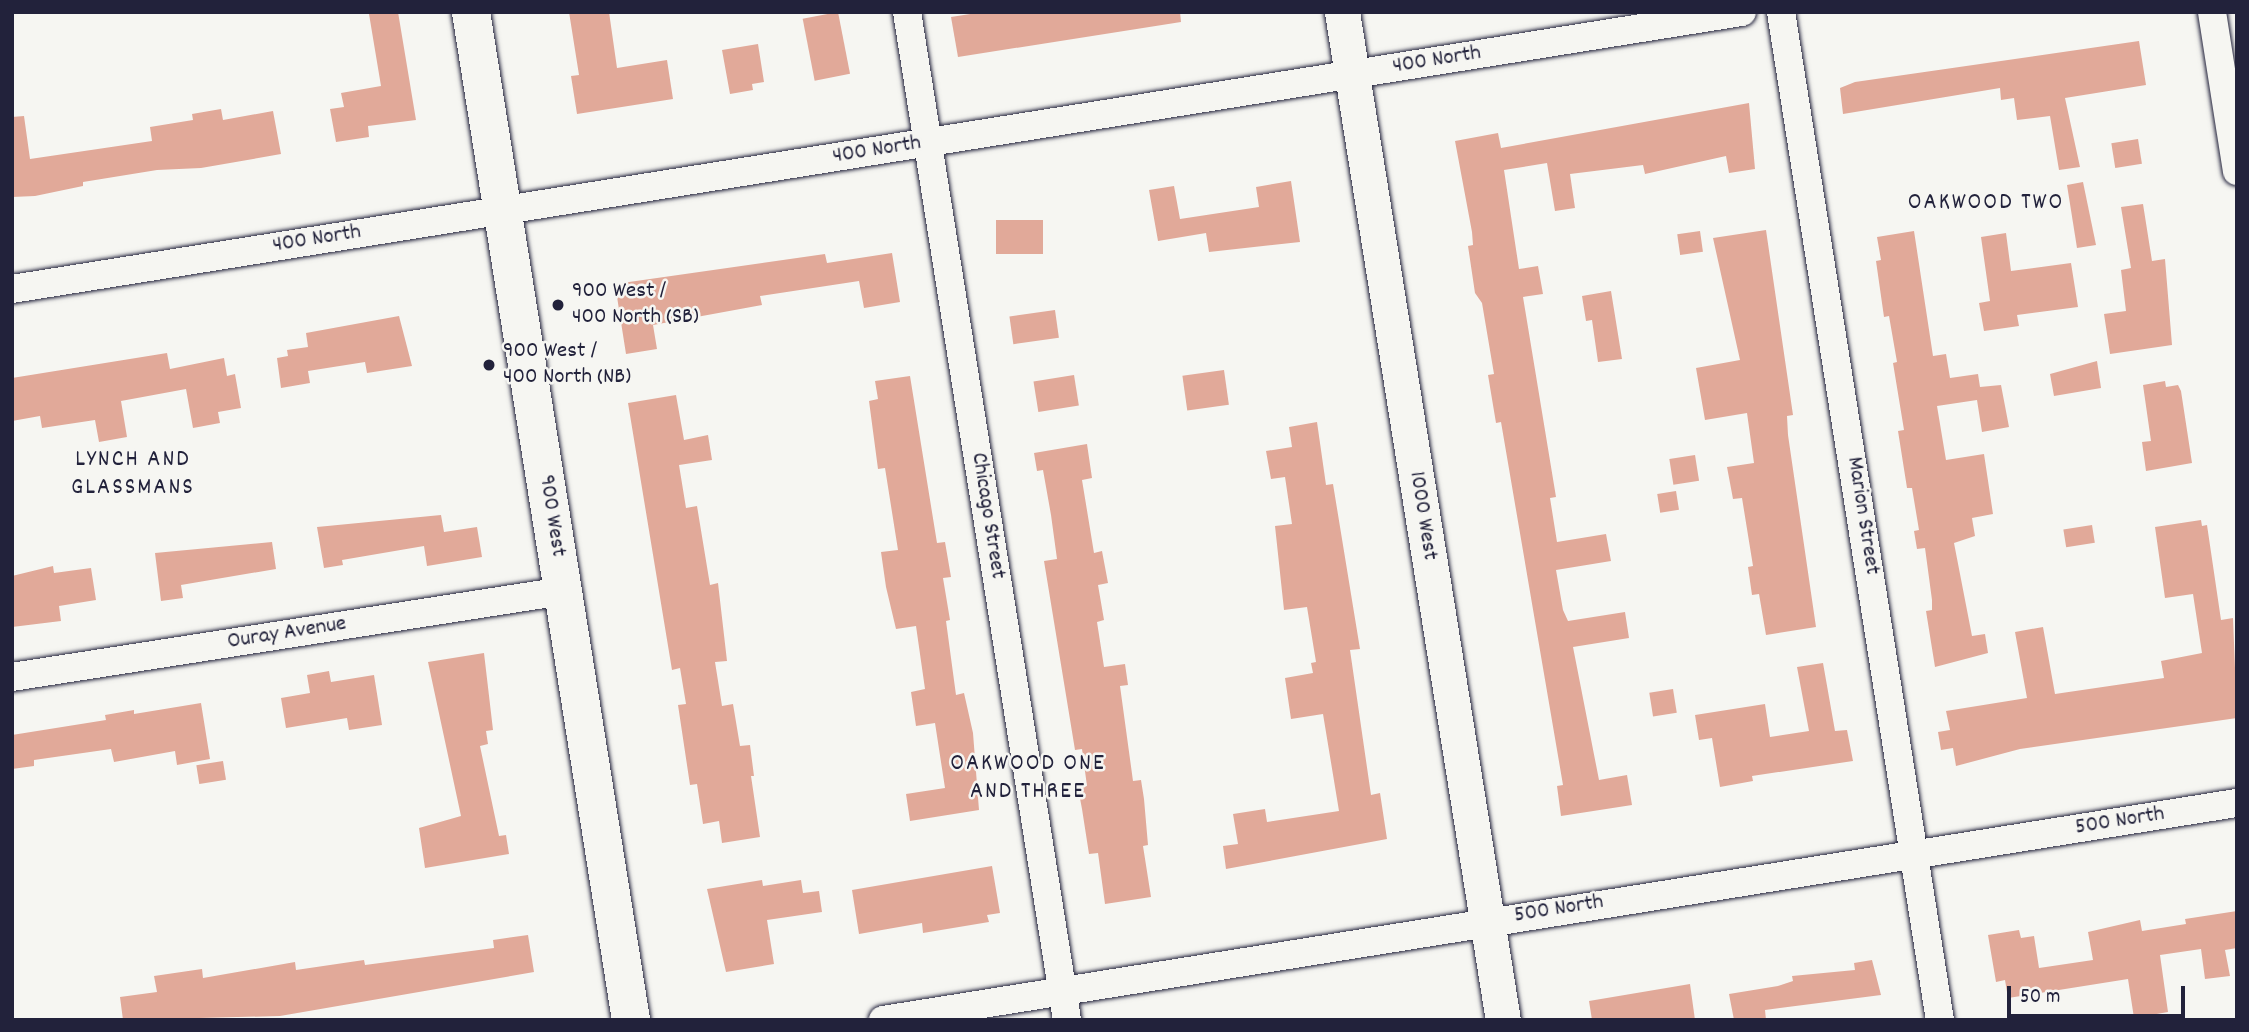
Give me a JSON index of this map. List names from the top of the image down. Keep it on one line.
{"streets":{"main road":["900 West"],"street":["400 North","Chicago Street","1000 West","Marion Street","Ouray Avenue","500 North"]},"crossings":[["400 North","900 West"],["400 North","Chicago Street"],["400 North","1000 West"],["900 West","Ouray Avenue"],["Chicago Street","500 North"],["1000 West","500 North"],["Marion Street","500 North"]],"districts":["OAKWOOD TWO","LYNCH AND GLASSMANS","OAKWOOD ONE AND THREE"],"places":["900 West / 400 North (SB)","900 West / 400 North (NB)"],"scale_bar":"50 m"}
